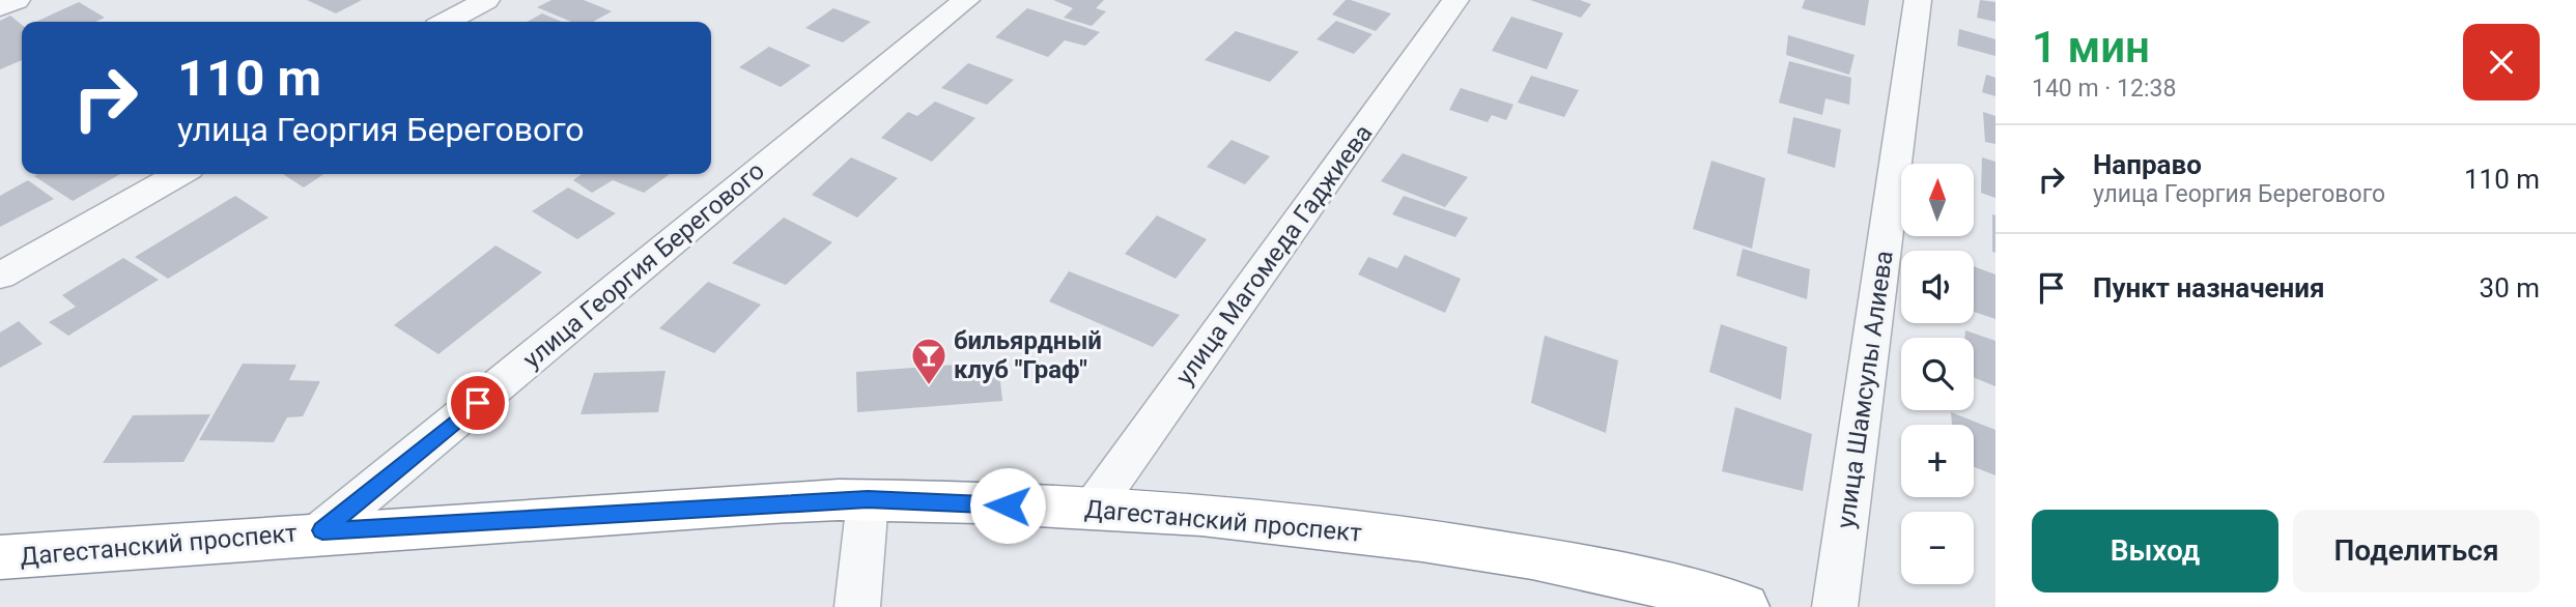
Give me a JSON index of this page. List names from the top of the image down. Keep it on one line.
{"streets":{"highway":["Дагестанский проспект"],"street":["улица Магомеда Гаджиева","улица Георгия Берегового","улица Шамсулы Алиева"]},"crossings":[["улица Магомеда Гаджиева","Дагестанский проспект"],["улица Георгия Берегового","Дагестанский проспект"]],"places":{"bar":["бильярдный клуб \"Граф\""]},"north":"top","page":{"heading":["1 мин","140 m · 12:38"],"turn":["110 m","улица Георгия Берегового"],"list":[{"name":"Направо","note":"улица Георгия Берегового","value":"110 m"},{"name":"Пункт назначения","value":"30 m"}],"map_buttons":["+","−"],"buttons":["Выход","Поделиться"]}}
